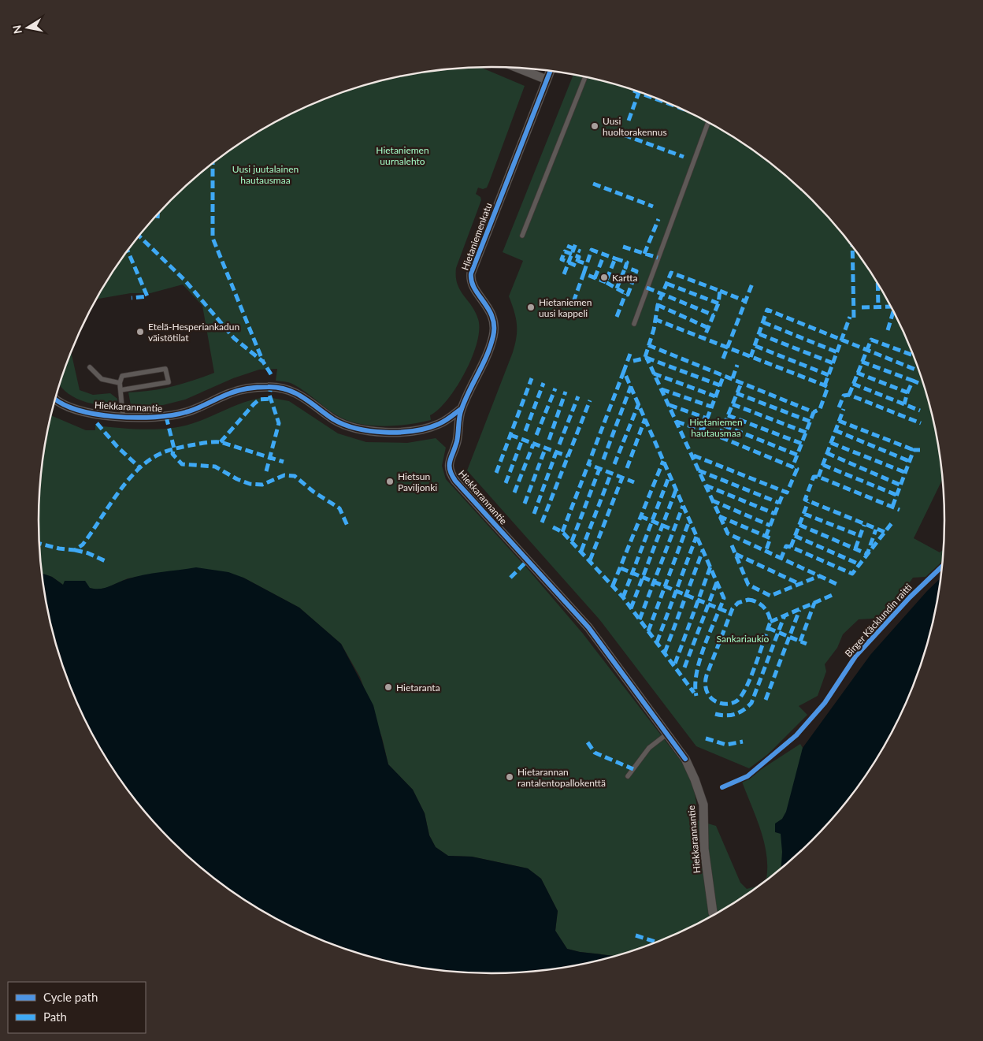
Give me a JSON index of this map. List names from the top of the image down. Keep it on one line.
{"streets":{"street":["Hietaniemenkatu","Hiekkarannantie"],"cycle path":["Birger Käcklundin raitti"]},"crossings":[["Hietaniemenkatu","Hiekkarannantie"]],"parks":["Hietaniemen uurnalehto","Uusi juutalainen hautausmaa","Hietaniemen hautausmaa","Sankariaukio"],"places":["Uusi huoltorakennus","Kartta","Hietaniemen uusi kappeli","Etelä-Hesperiankadun väistötilat","Hietsun Paviljonki","Hietaranta","Hietarannan rantalentopallokenttä"],"legend":["Cycle path","Path"],"north":"left"}
